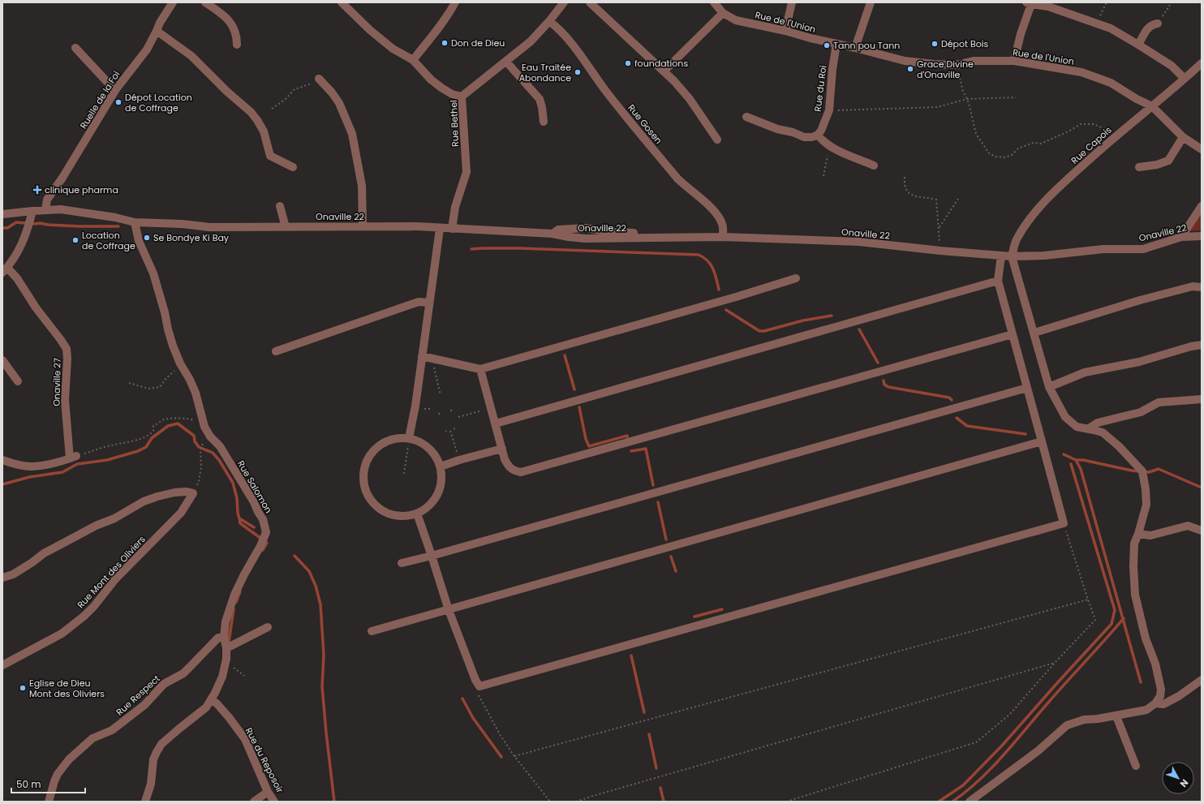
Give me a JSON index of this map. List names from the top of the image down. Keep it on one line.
{"streets":{"street":["Rue de l'Union","Rue du Roi","Ruelle de la Foi","Rue Bethel","Rue Gosen","Rue Capois","Onaville 22","Onaville 27","Rue Salomon","Rue Mont des Oliviers","Rue Respect","Rue du Reposoir"]},"crossings":[["Rue de l'Union","Rue du Roi"],["Rue de l'Union","Rue Capois"],["Ruelle de la Foi","Onaville 22"],["Rue Bethel","Rue Gosen"],["Rue Bethel","Onaville 22"],["Rue Gosen","Onaville 22"],["Rue Capois","Onaville 22"],["Onaville 22","Rue Salomon"],["Rue Salomon","Rue Respect"],["Rue Salomon","Rue du Reposoir"]],"places":{"other":["Don de Dieu","Dépot Bois","Tann pou Tann","foundations","Grace Divine d'Onaville","Eau Traitée Abondance","Dépot Location de Coffrage","Se Bondye Ki Bay","Location de Coffrage","Eglise de Dieu Mont des Oliviers"],"health":["clinique pharma"]},"scale_bar":"50 m","north":"bottom right"}
